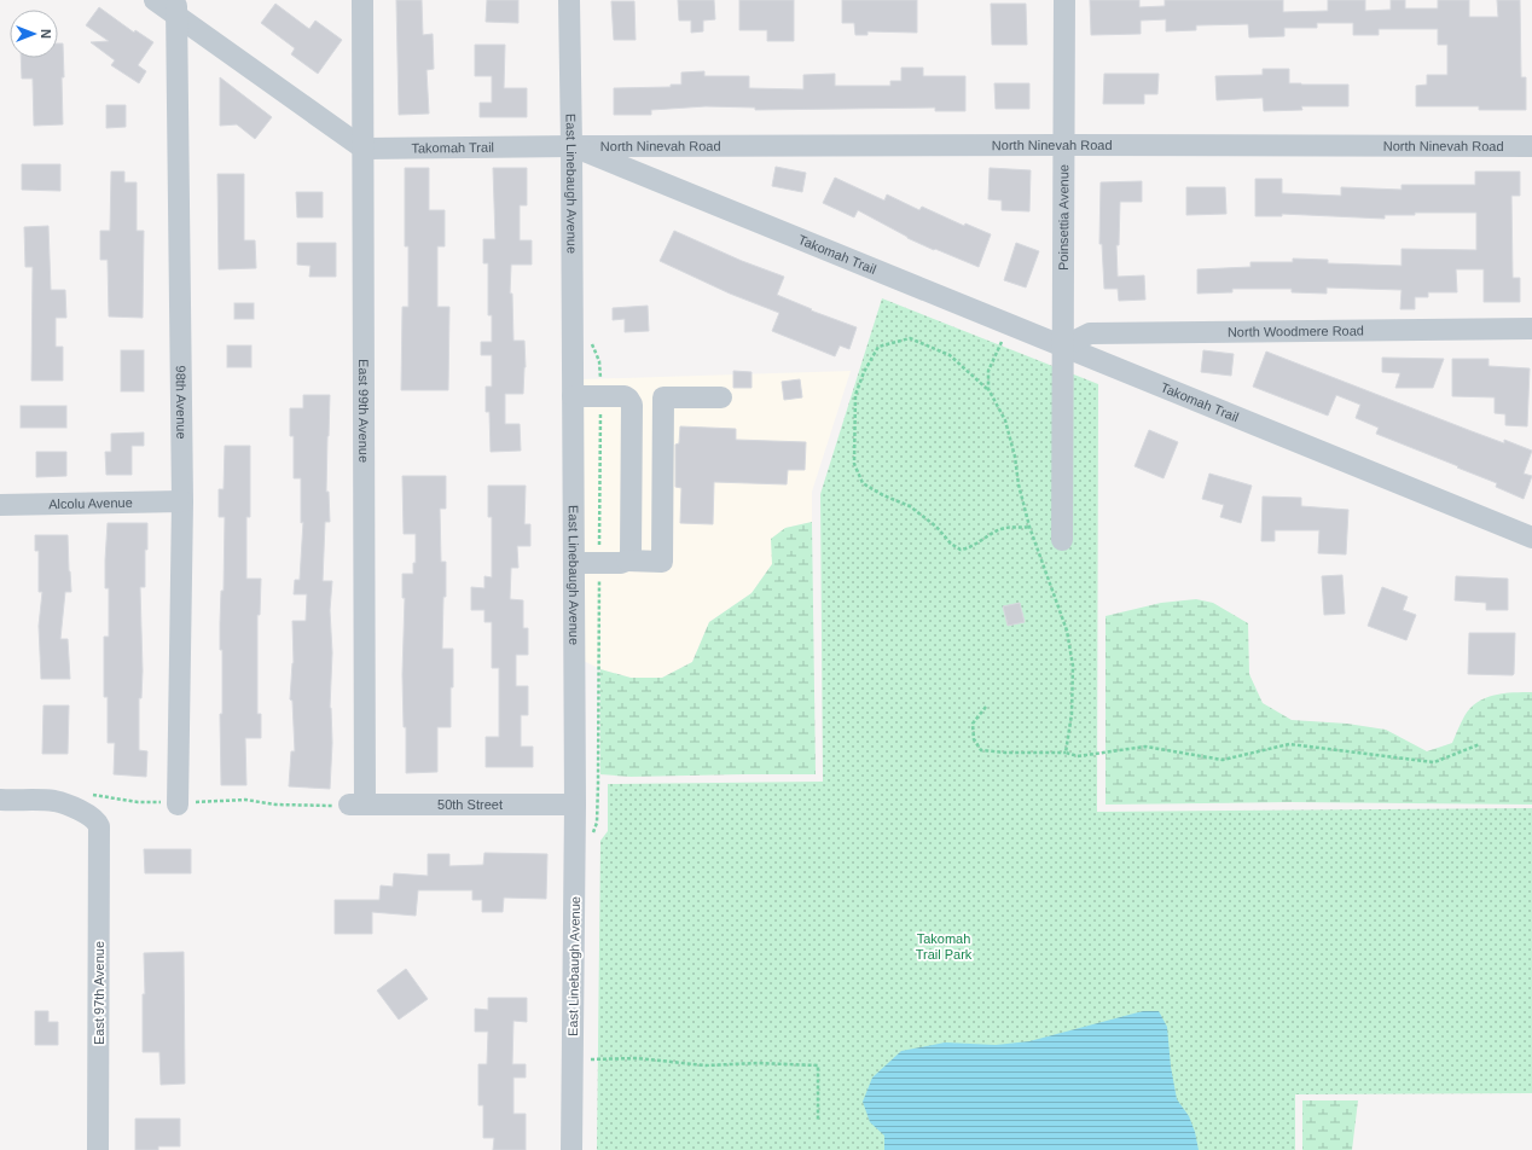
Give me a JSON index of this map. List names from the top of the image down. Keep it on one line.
{"streets":{"street":["North Ninevah Road","Takomah Trail","East Linebaugh Avenue","Poinsettia Avenue","North Woodmere Road","98th Avenue","East 99th Avenue","Alcolu Avenue","50th Street","East 97th Avenue"]},"crossings":[["North Ninevah Road","Takomah Trail"],["North Ninevah Road","East Linebaugh Avenue"],["North Ninevah Road","Poinsettia Avenue"],["Takomah Trail","East Linebaugh Avenue"],["Takomah Trail","Poinsettia Avenue"],["Takomah Trail","North Woodmere Road"],["Takomah Trail","East 99th Avenue"],["East Linebaugh Avenue","50th Street"],["Poinsettia Avenue","North Woodmere Road"],["98th Avenue","Alcolu Avenue"],["East 99th Avenue","50th Street"]],"parks":["Takomah Trail Park"],"north":"right"}
